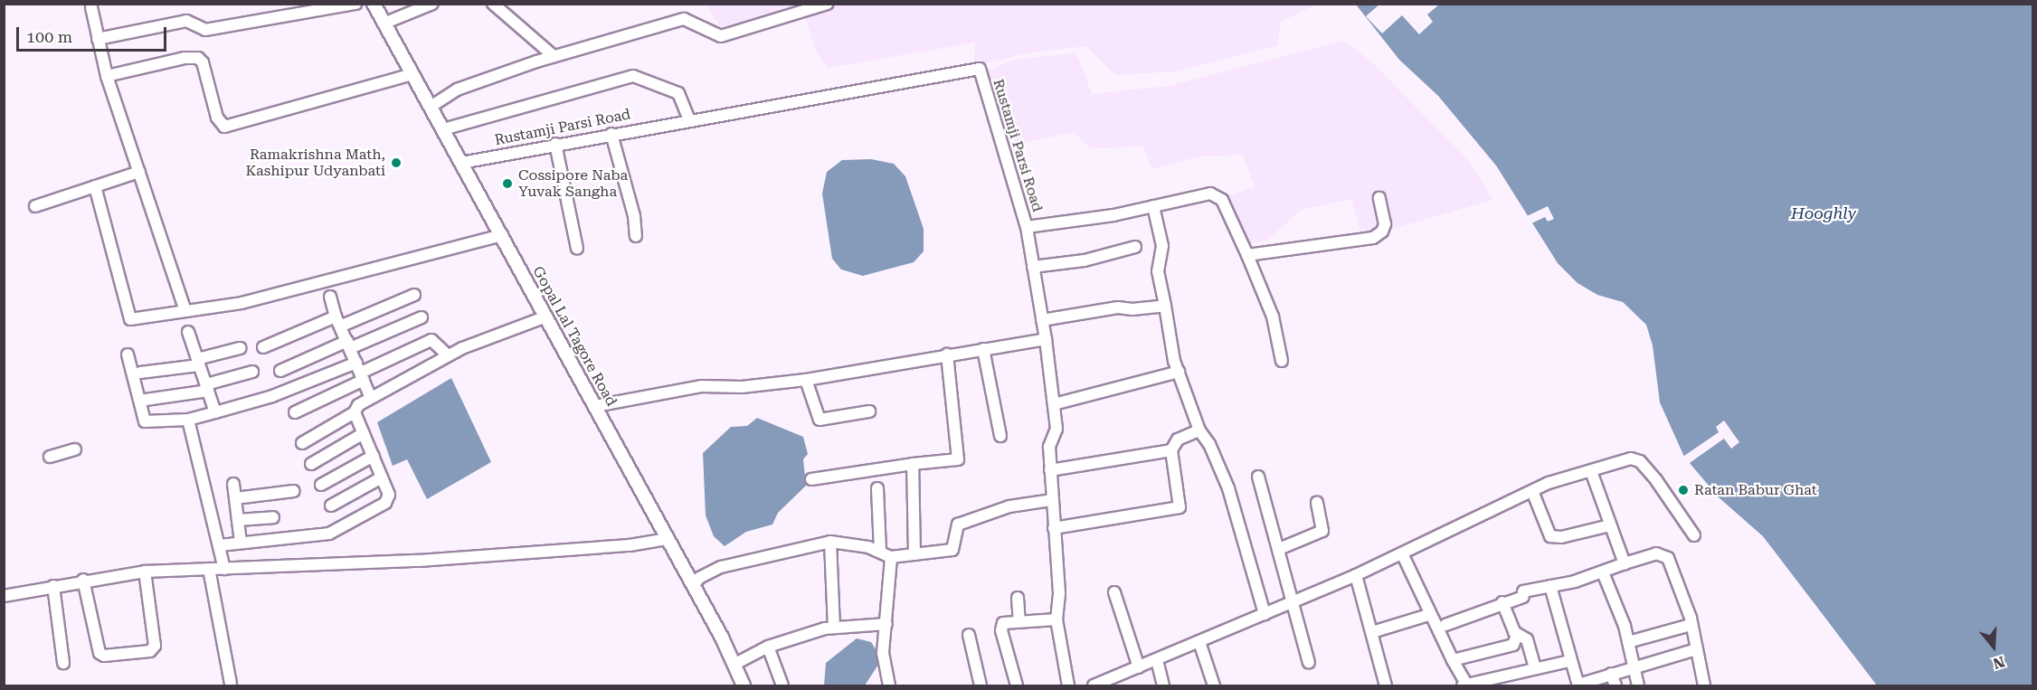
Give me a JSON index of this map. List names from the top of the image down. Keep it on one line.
{"streets":{"street":["Rustamji Parsi Road","Gopal Lal Tagore Road"]},"crossings":[["Rustamji Parsi Road","Gopal Lal Tagore Road"]],"water":["Hooghly"],"places":["Ramakrishna Math, Kashipur Udyanbati","Cossipore Naba Yuvak Sangha","Ratan Babur Ghat"],"scale_bar":"100 m","north":"bottom"}
